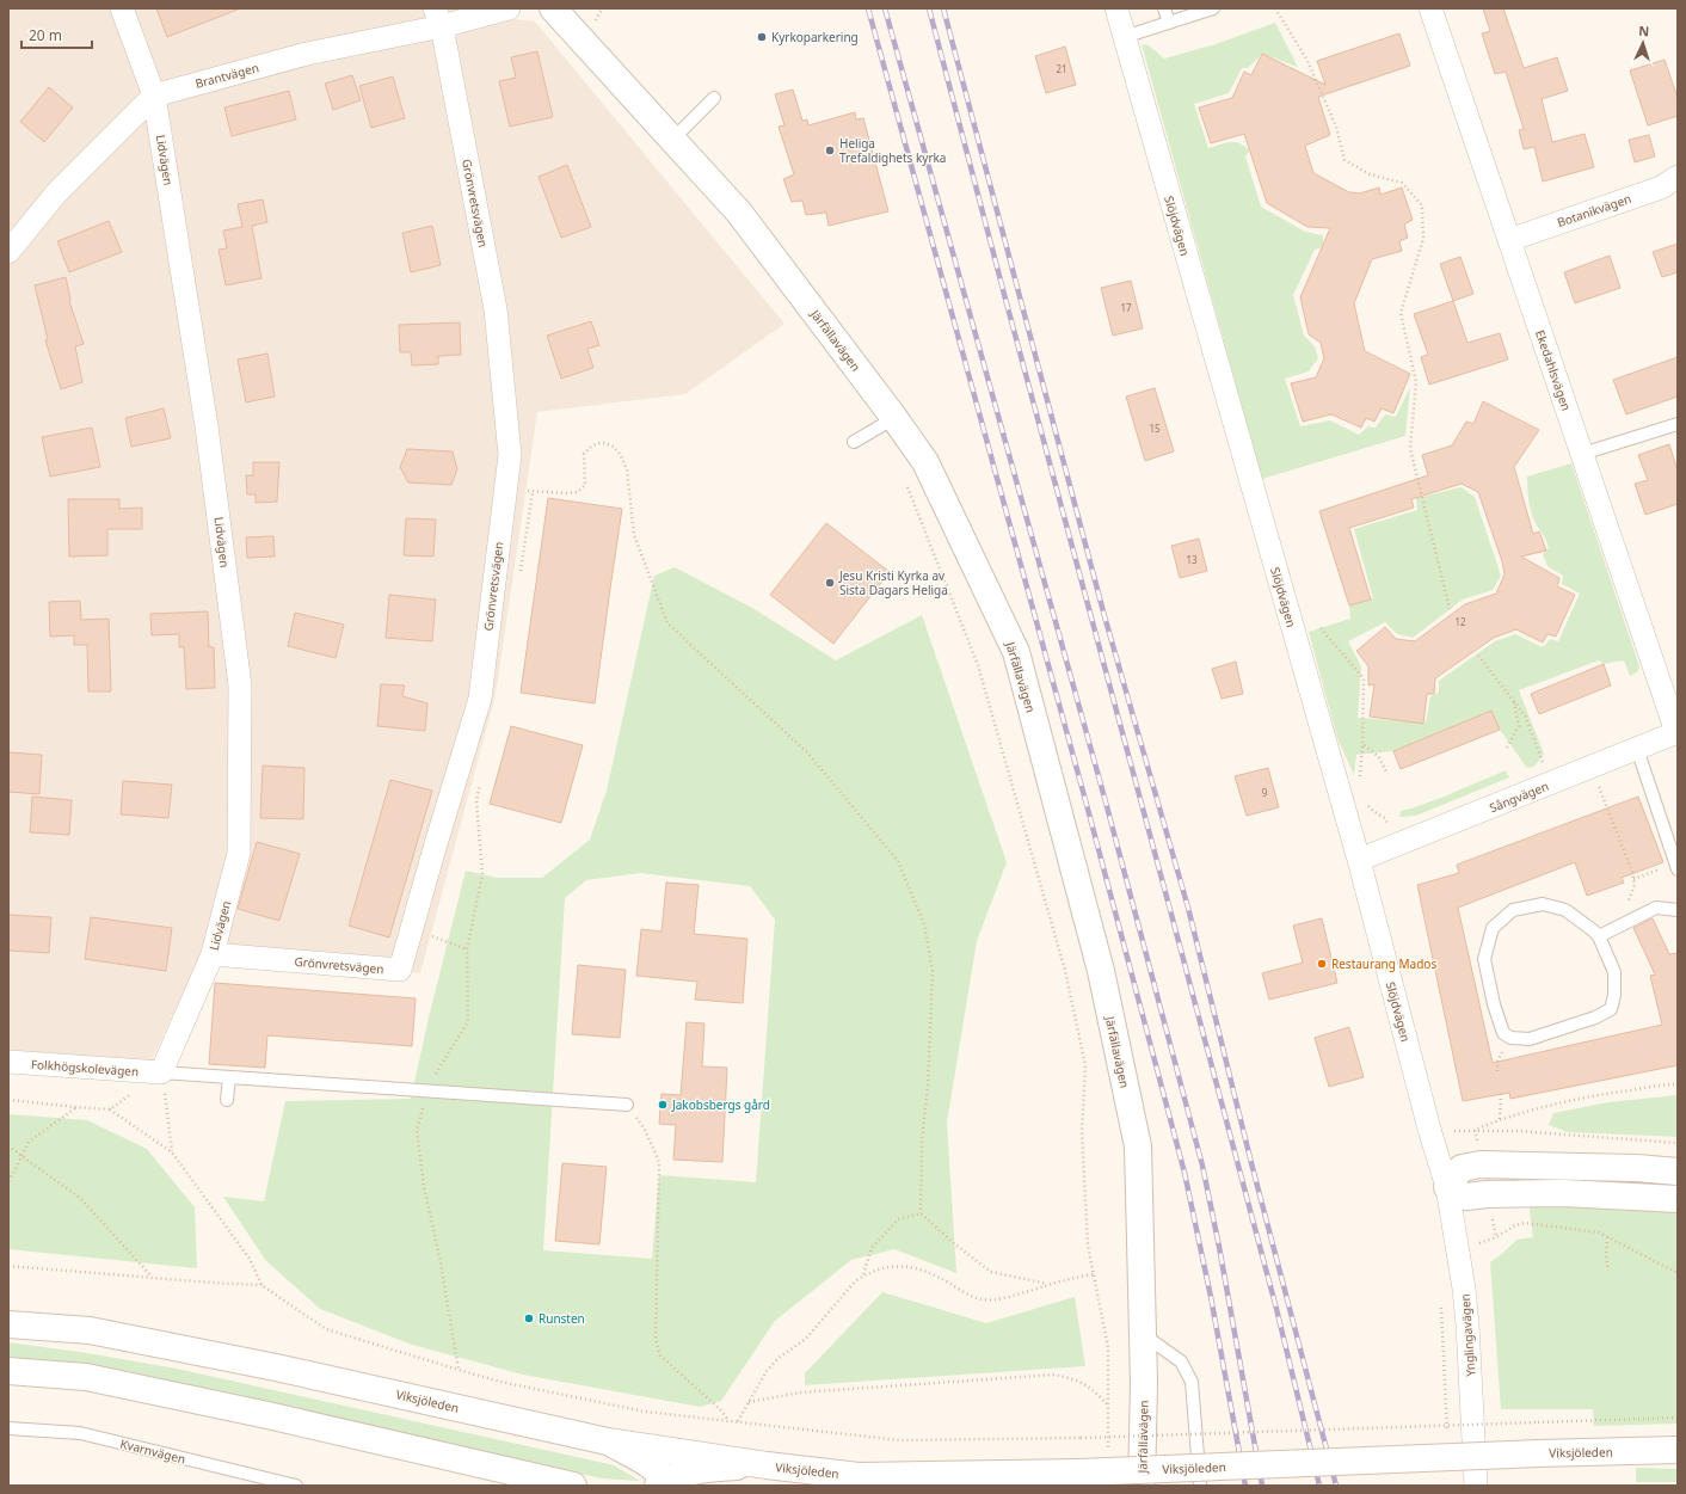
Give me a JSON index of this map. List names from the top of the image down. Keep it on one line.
{"streets":{"main road":["Järfällavägen","Viksjöleden"],"street":["Brantvägen","Lidvägen","Grönvretsvägen","Botanikvägen","Slöjdvägen","Ekedahlsvägen","Sångvägen","Folkhögskolevägen","Ynglingavägen"],"lane":["Kvarnvägen"]},"crossings":[["Brantvägen","Lidvägen"],["Brantvägen","Grönvretsvägen"],["Lidvägen","Grönvretsvägen"],["Lidvägen","Folkhögskolevägen"],["Botanikvägen","Ekedahlsvägen"],["Slöjdvägen","Sångvägen"],["Slöjdvägen","Ynglingavägen"],["Ekedahlsvägen","Sångvägen"]],"places":["Kyrkoparkering","Heliga Trefaldighets kyrka","Jesu Kristi Kyrka av Sista Dagars Heliga","Restaurang Mados","Jakobsbergs gård","Runsten"],"house_numbers":["21","17","15","13","12","9"],"scale_bar":"20 m","north":"top"}
